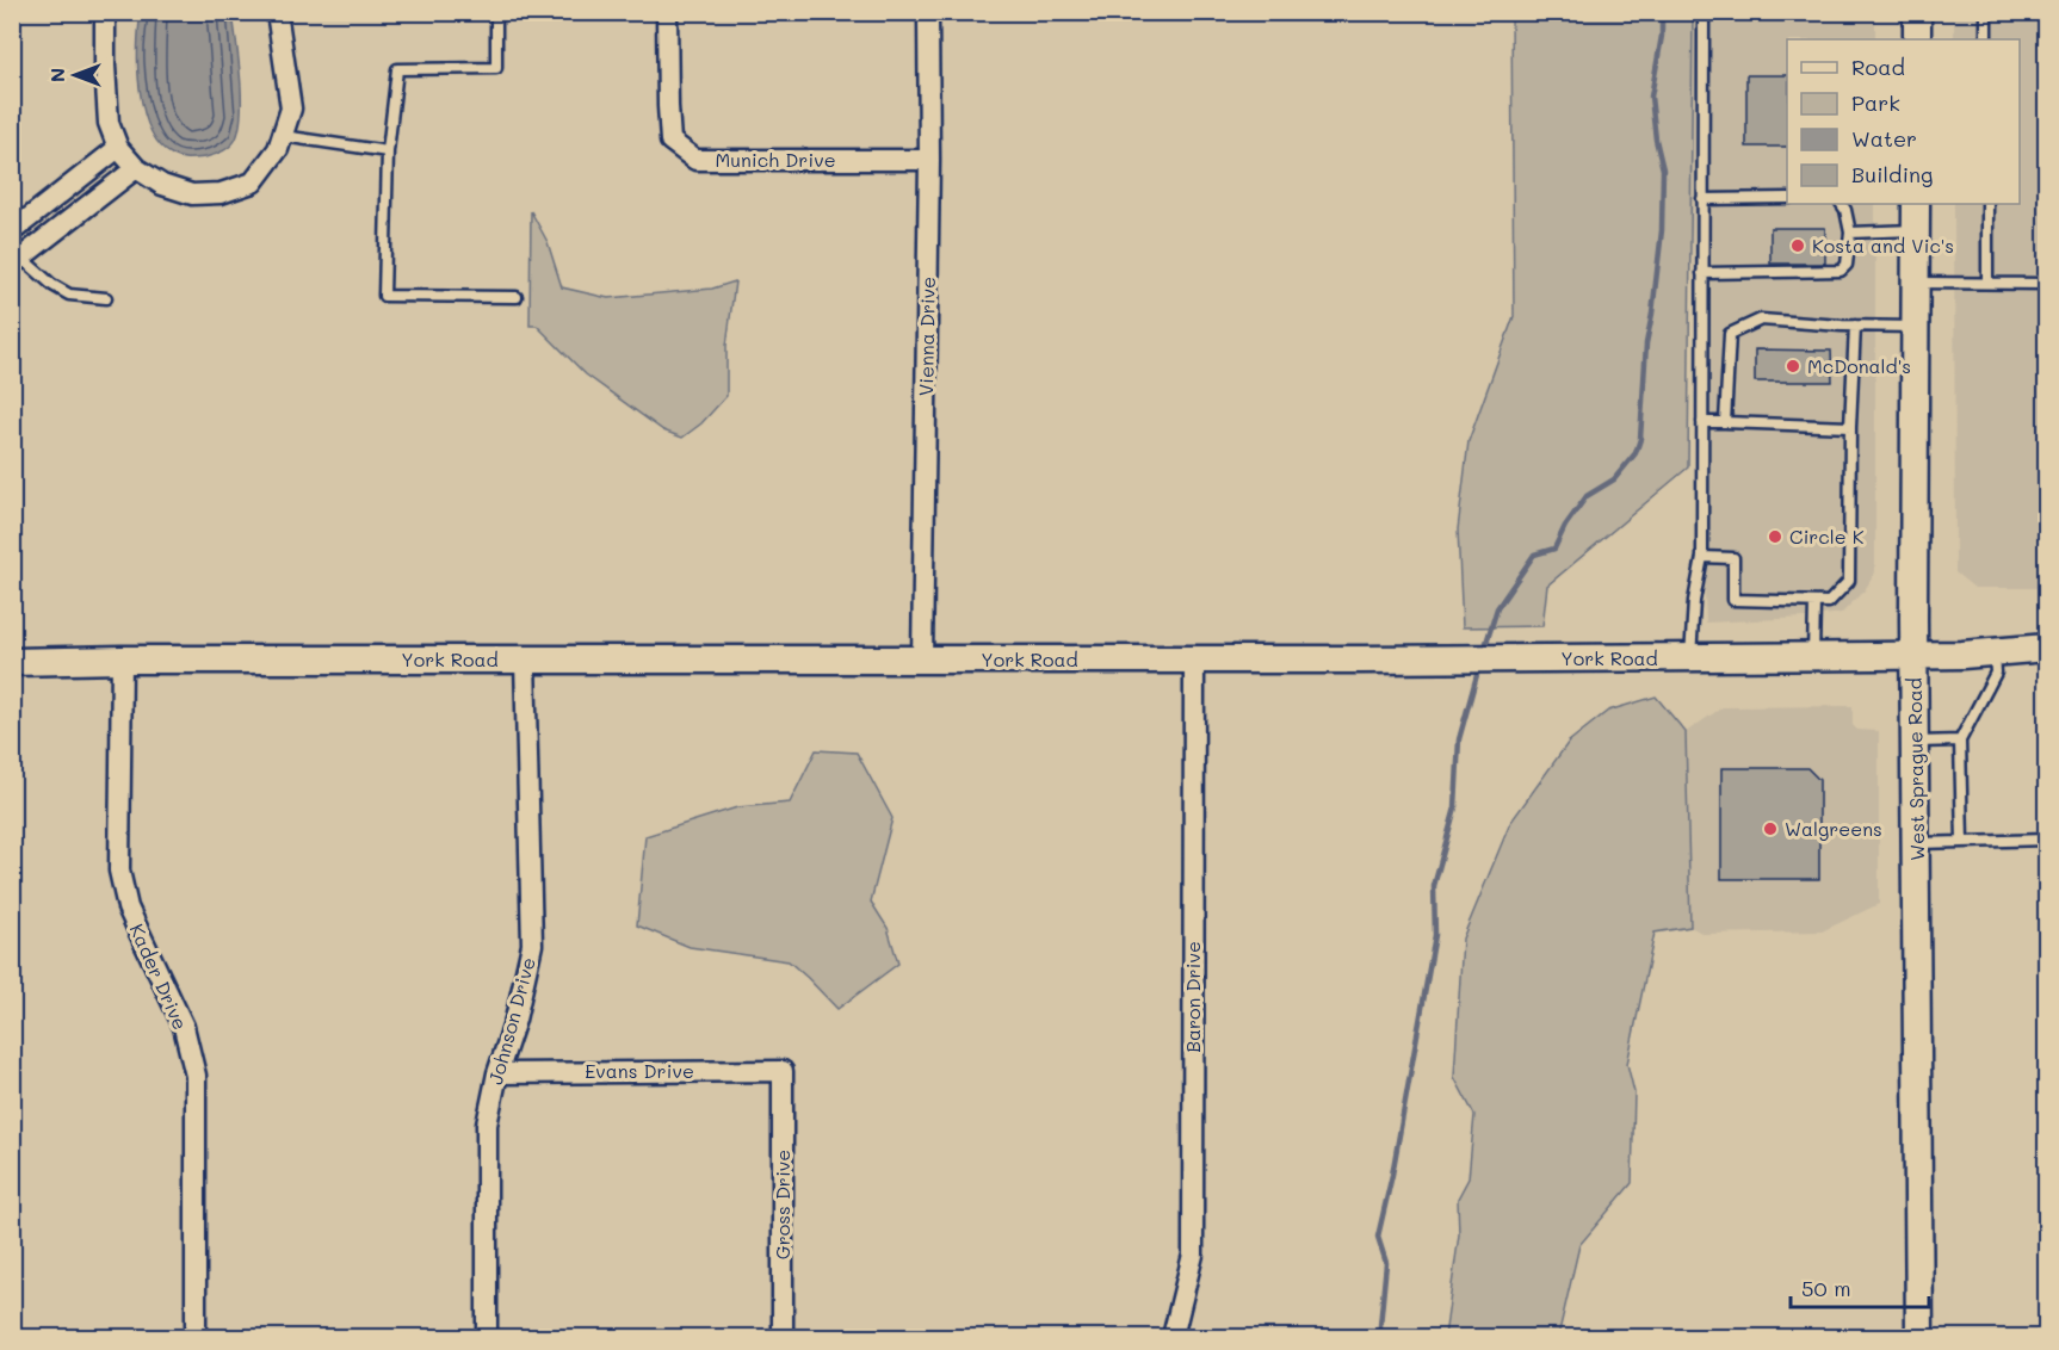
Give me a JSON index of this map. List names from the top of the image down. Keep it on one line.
{"streets":{"street":["Munich Drive","Vienna Drive","York Road","West Sprague Road","Kader Drive","Baron Drive","Johnson Drive","Evans Drive","Gross Drive"]},"crossings":[["Munich Drive","Vienna Drive"],["Vienna Drive","York Road"],["York Road","West Sprague Road"],["York Road","Kader Drive"],["York Road","Baron Drive"],["York Road","Johnson Drive"],["Johnson Drive","Evans Drive"],["Evans Drive","Gross Drive"]],"places":["Kosta and Vic's","McDonald's","Circle K","Walgreens"],"legend":["Road","Park","Water","Building"],"scale_bar":"50 m","north":"left"}
